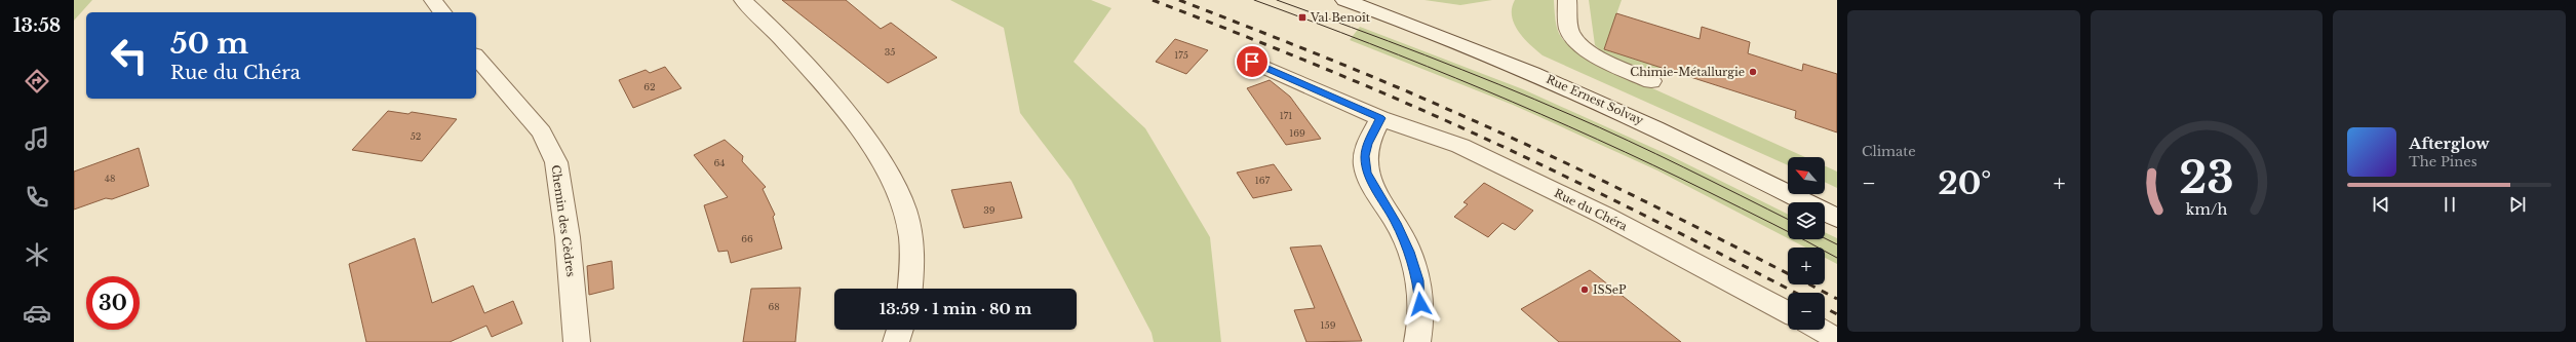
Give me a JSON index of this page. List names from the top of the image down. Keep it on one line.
{"streets":{"street":["Rue Ernest Solvay","Rue du Chéra","Chemin des Cèdres"]},"places":{"transit":["Val Benoît"],"other":["Chimie-Métallurgie","ISSeP"]},"house_numbers":["35","175","62","171","169","52","64","48","167","39","66","68","159"],"north":"top left","page":{"tabs":"13:58","tile":"Climate","turn":["50 m","Rue du Chéra"],"song":["Afterglow","The Pines"],"map_buttons":["+","−"],"heat":["−","20°","+"],"limit":"30","trip":"13:59 · 1 min · 80 m","gauge":["23","km/h"]}}
